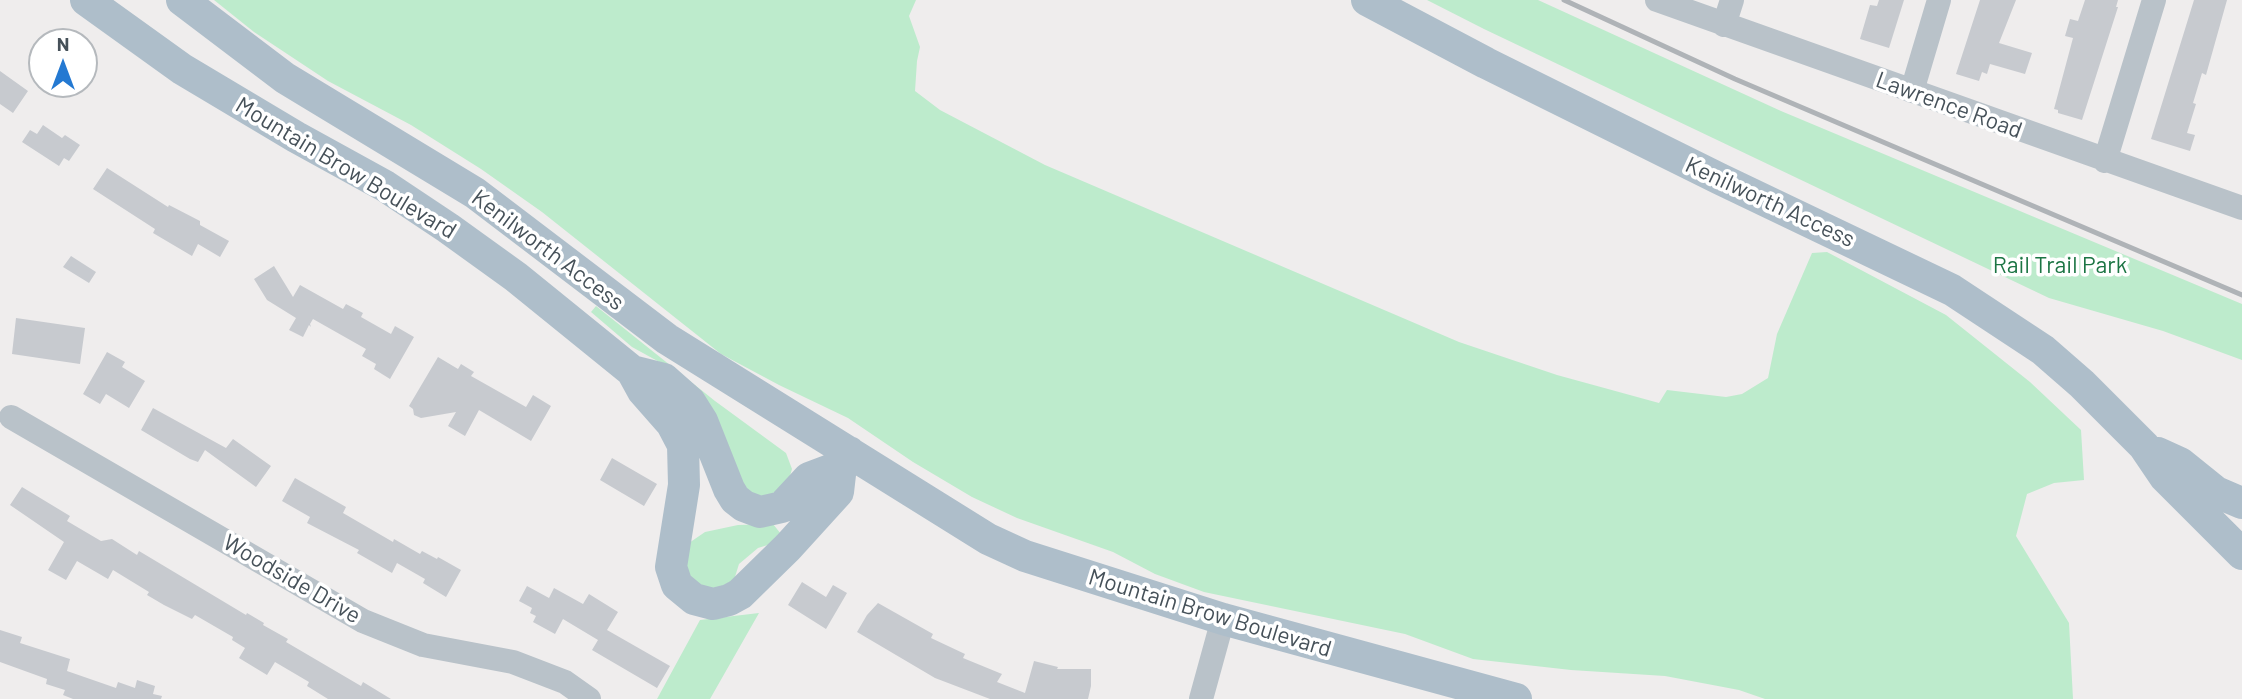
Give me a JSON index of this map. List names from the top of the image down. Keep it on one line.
{"streets":{"main road":["Mountain Brow Boulevard","Kenilworth Access"],"street":["Lawrence Road","Woodside Drive"]},"crossings":[["Mountain Brow Boulevard","Kenilworth Access"]],"parks":["Rail Trail Park"],"north":"top"}
